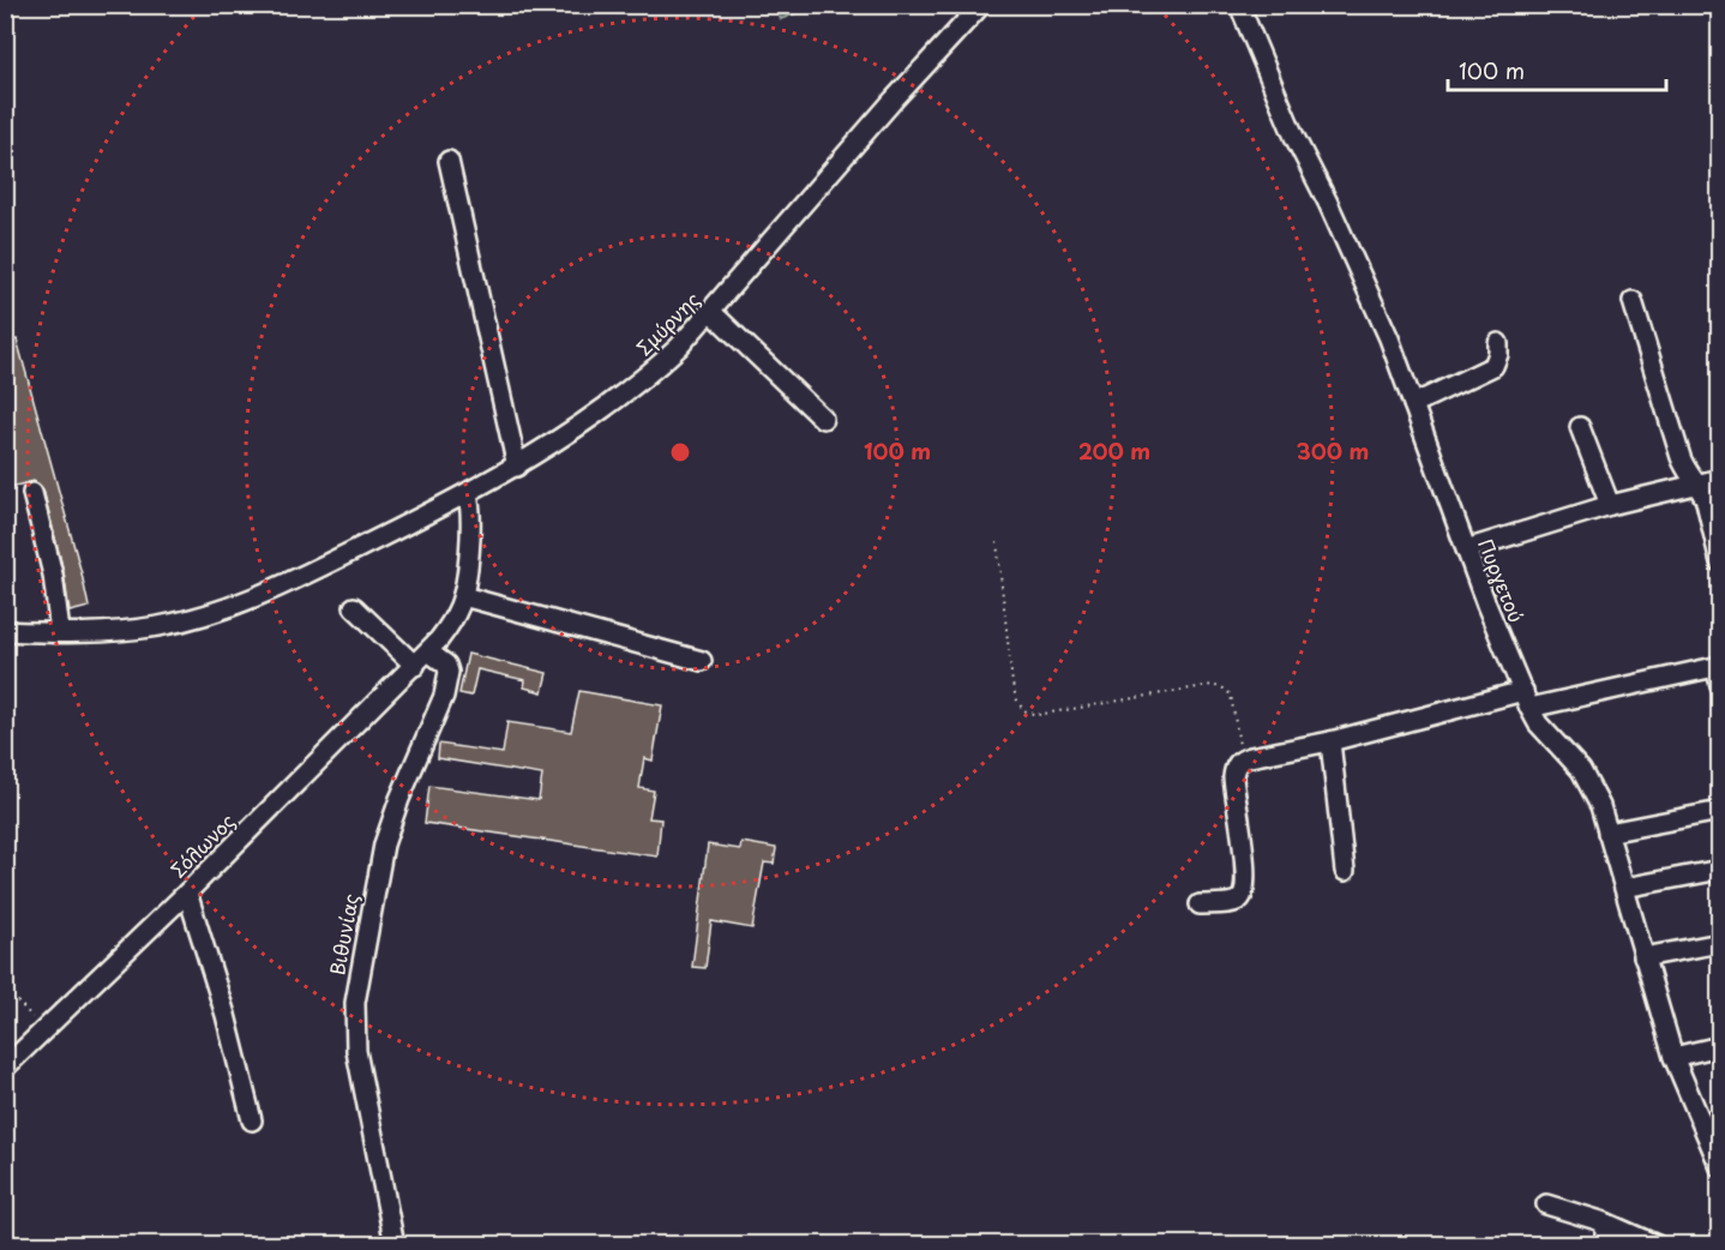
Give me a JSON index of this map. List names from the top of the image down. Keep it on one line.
{"streets":{"street":["Σμύρνης","Πυργετού","Σόλωνος","Βιθυνίας"]},"crossings":[["Σμύρνης","Σόλωνος"],["Σόλωνος","Βιθυνίας"]],"scale_bar":"100 m","rings":["100 m","200 m","300 m"]}
